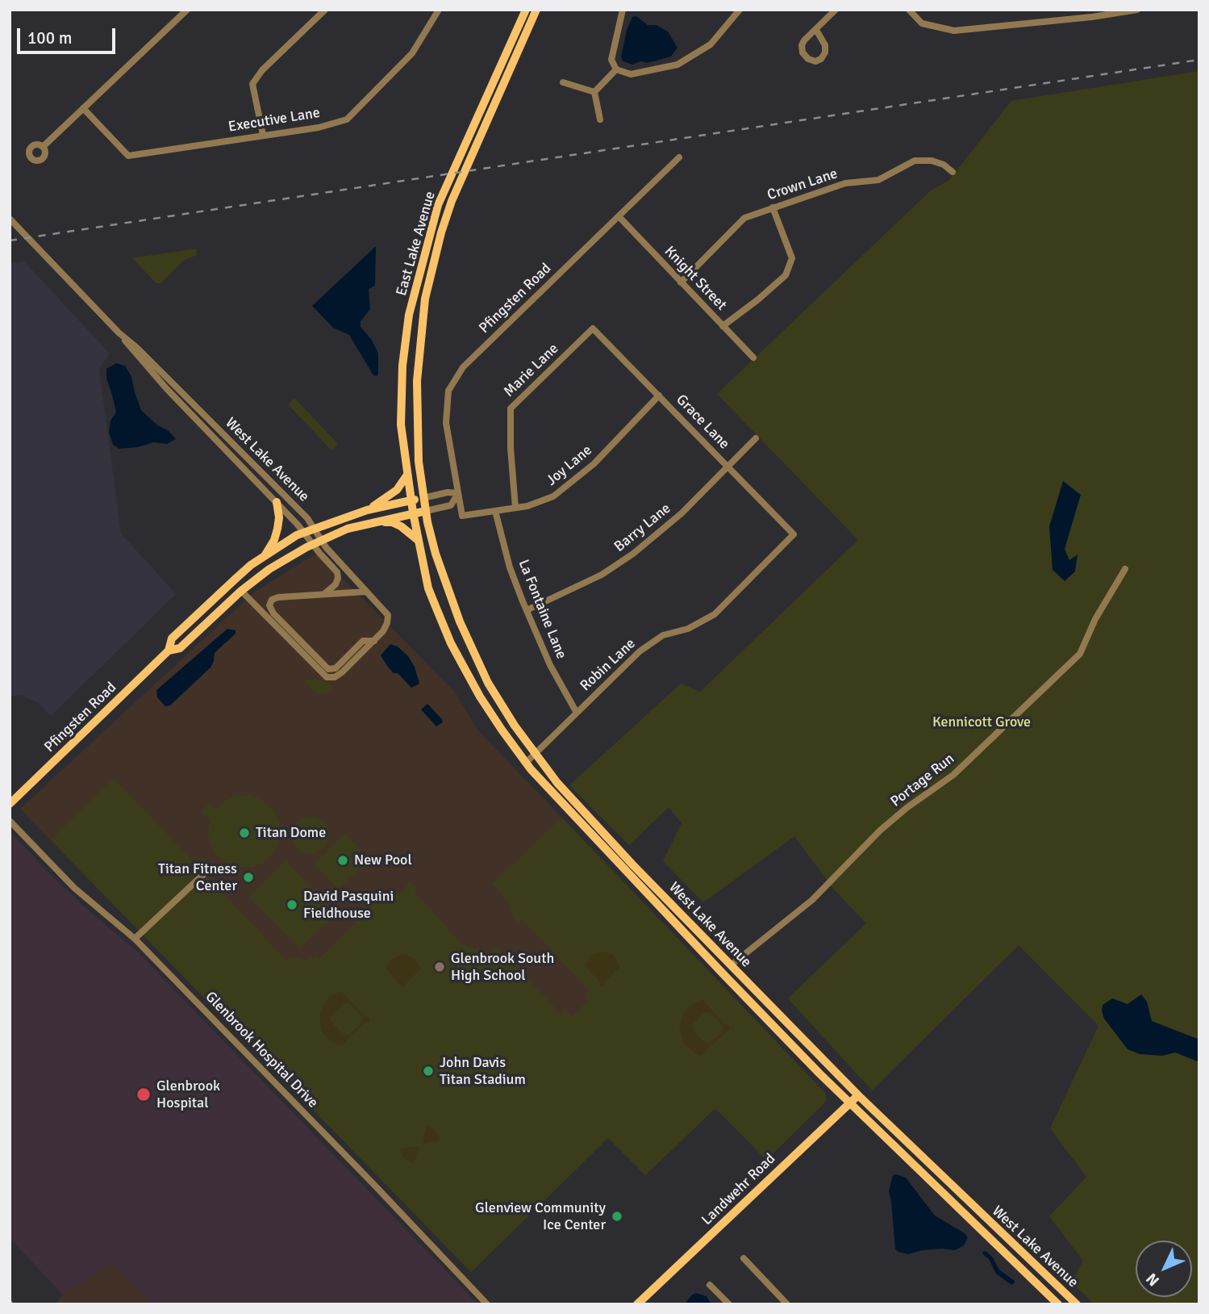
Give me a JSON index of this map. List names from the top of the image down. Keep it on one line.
{"streets":{"main road":["East Lake Avenue","Pfingsten Road","West Lake Avenue","Landwehr Road"],"street":["Executive Lane","Crown Lane","Knight Street","Marie Lane","Grace Lane","Joy Lane","Barry Lane","La Fontaine Lane","Robin Lane","Portage Run","Glenbrook Hospital Drive"]},"crossings":[["Crown Lane","Knight Street"],["East Lake Avenue","Pfingsten Road"],["East Lake Avenue","West Lake Avenue"],["Knight Street","Pfingsten Road"],["Pfingsten Road","West Lake Avenue"],["Pfingsten Road","Joy Lane"],["Marie Lane","Grace Lane"],["Marie Lane","Joy Lane"],["Grace Lane","Joy Lane"],["Grace Lane","Barry Lane"],["Grace Lane","Robin Lane"],["West Lake Avenue","Robin Lane"],["West Lake Avenue","Portage Run"],["West Lake Avenue","Landwehr Road"],["Joy Lane","La Fontaine Lane"],["Barry Lane","La Fontaine Lane"],["La Fontaine Lane","Robin Lane"]],"parks":["Kennicott Grove"],"places":["Titan Dome","New Pool","Titan Fitness Center","David Pasquini Fieldhouse","Glenbrook South High School","John Davis Titan Stadium","Glenbrook Hospital","Glenview Community Ice Center"],"scale_bar":"100 m","north":"bottom left"}
